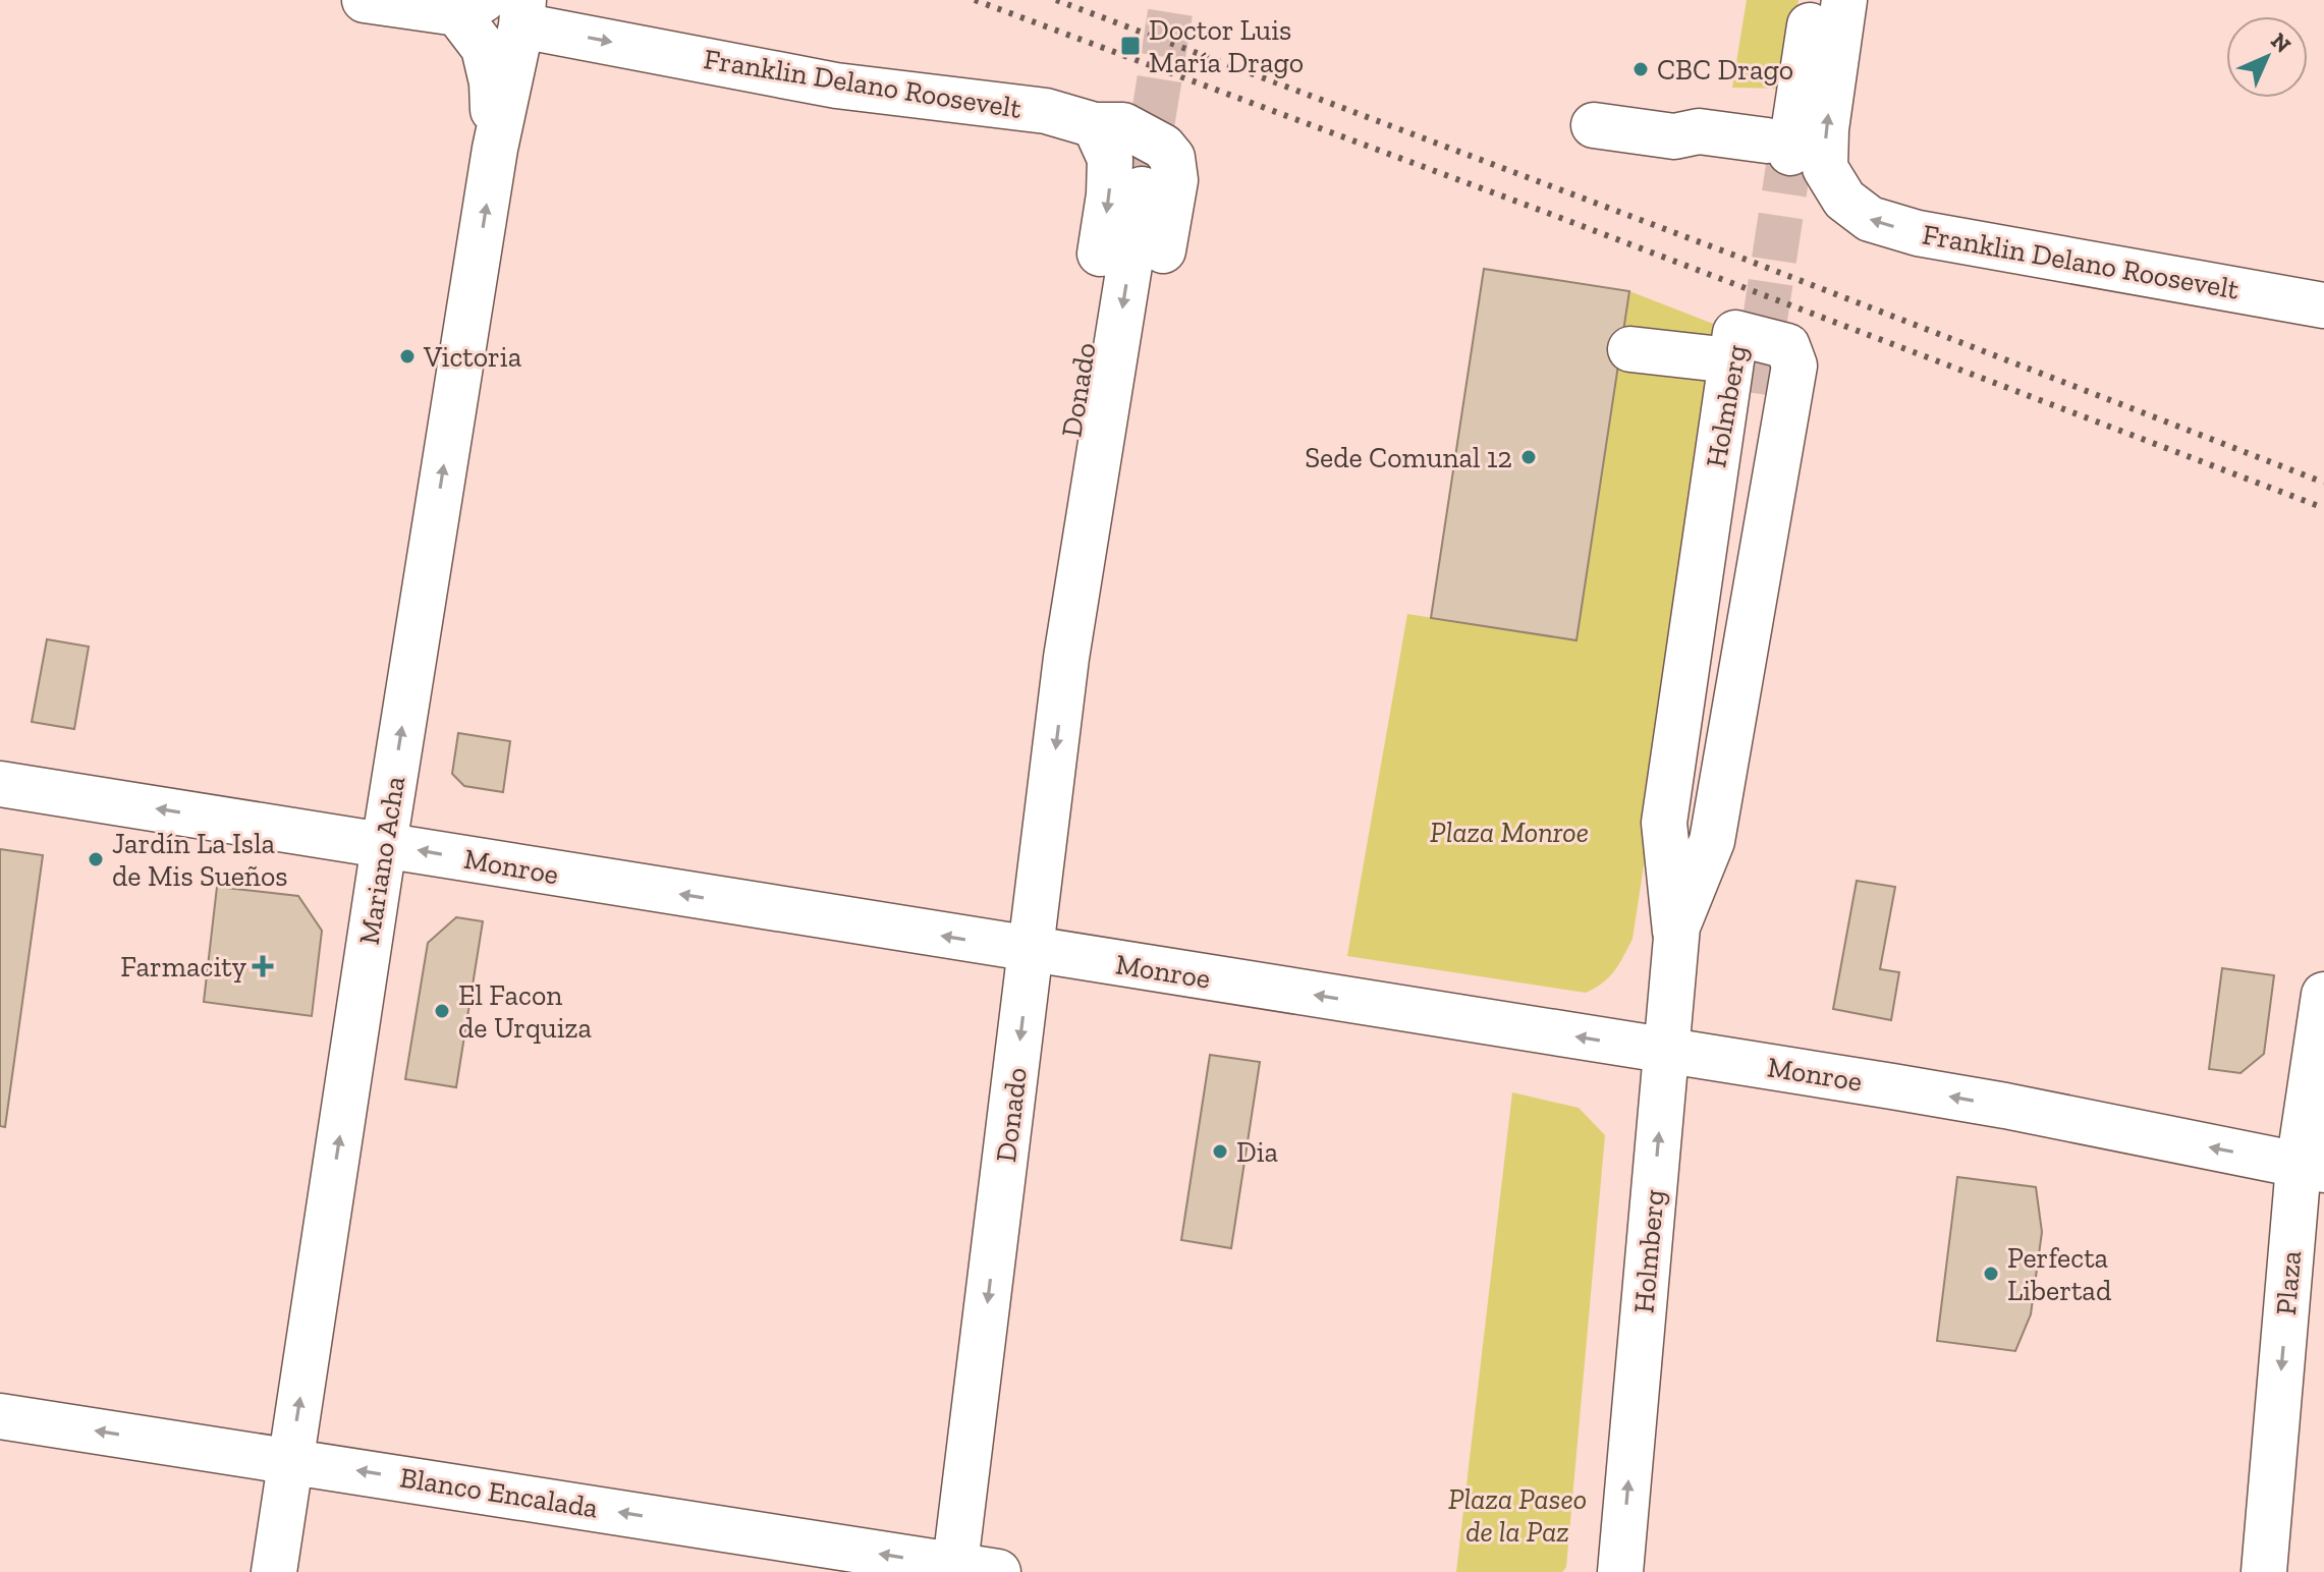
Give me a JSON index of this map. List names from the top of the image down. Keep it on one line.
{"streets":{"street":["Franklin Delano Roosevelt","Donado","Holmberg","Mariano Acha","Monroe","Plaza","Blanco Encalada"]},"crossings":[["Franklin Delano Roosevelt","Donado"],["Franklin Delano Roosevelt","Mariano Acha"],["Donado","Monroe"],["Donado","Blanco Encalada"],["Holmberg","Monroe"],["Mariano Acha","Monroe"],["Mariano Acha","Blanco Encalada"],["Monroe","Plaza"]],"one_way":["Mariano Acha","Monroe","Plaza","Blanco Encalada"],"parks":["Plaza Monroe","Plaza Paseo de la Paz"],"places":{"transit":["Doctor Luis María Drago"],"other":["CBC Drago","Victoria","Sede Comunal 12","Jardín La Isla de Mis Sueños","El Facon de Urquiza","Dia","Perfecta Libertad"],"health":["Farmacity"]},"north":"top right"}
